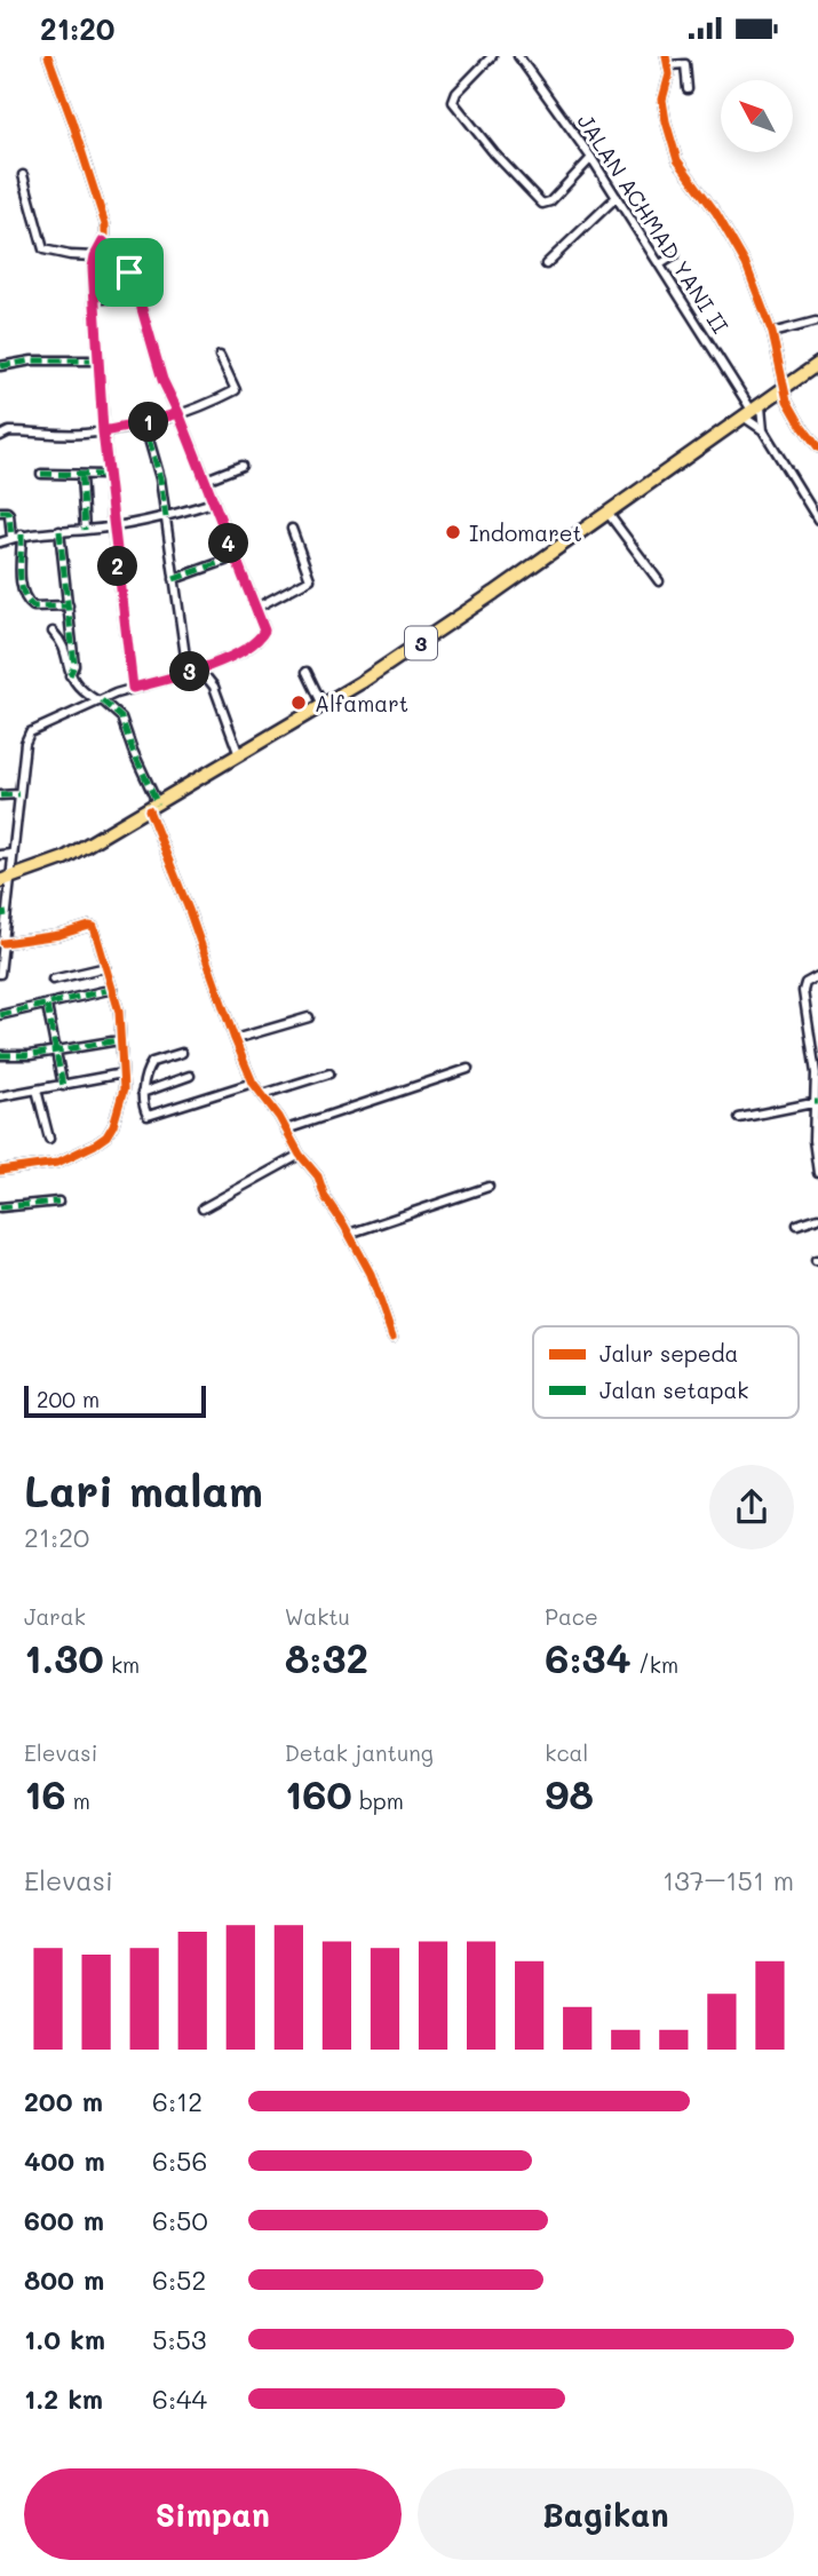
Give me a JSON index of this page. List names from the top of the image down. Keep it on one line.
{"streets":{"highway":["3"],"street":["JALAN ACHMAD YANI II"]},"crossings":[["JALAN ACHMAD YANI II","3"]],"places":["Indomaret","Alfamart"],"legend":["Jalur sepeda","Jalan setapak"],"scale_bar":"200 m","north":"top left","page":{"status":"21:20","pins":["1","4","2","3"],"scale":"200 m","heading":["Lari malam","21:20"],"stats":[["Jarak","1.30 km"],["Waktu","8:32"],["Pace","6:34 /km"],["Elevasi","16 m"],["Detak jantung","160 bpm"],["kcal","98"]],"chart":["Elevasi","137–151 m"],"list":[{"name":"200 m","note":"6:12"},{"name":"400 m","note":"6:56"},{"name":"600 m","note":"6:50"},{"name":"800 m","note":"6:52"},{"name":"1.0 km","note":"5:53"},{"name":"1.2 km","note":"6:44"}],"buttons":["Simpan","Bagikan"]}}
